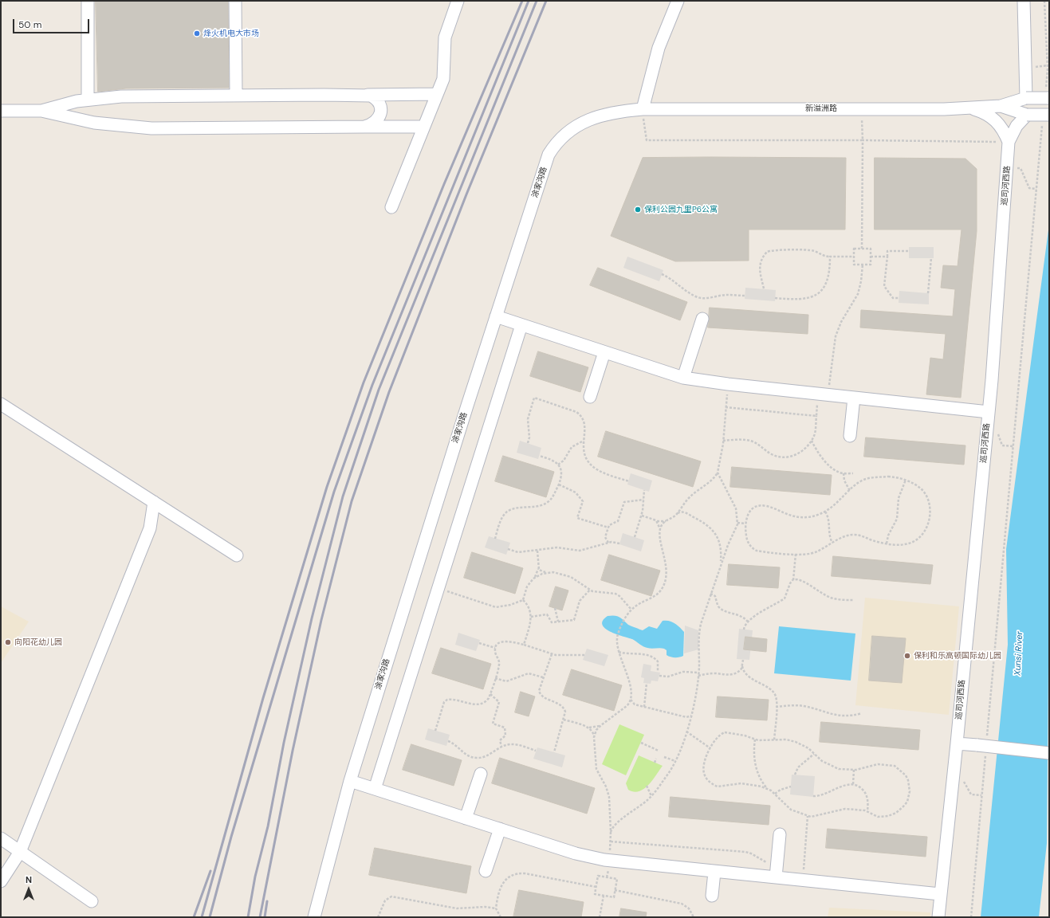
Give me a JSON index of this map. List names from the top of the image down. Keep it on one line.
{"streets":{"street":["新溢洲路","涂家沟路","巡司河西路"]},"crossings":[["新溢洲路","涂家沟路"]],"water":["Xunsi River"],"places":["烽火机电大市场","保利公园九里P6公寓","向阳花幼儿园","保利和乐高顿国际幼儿园"],"scale_bar":"50 m","north":"top"}
